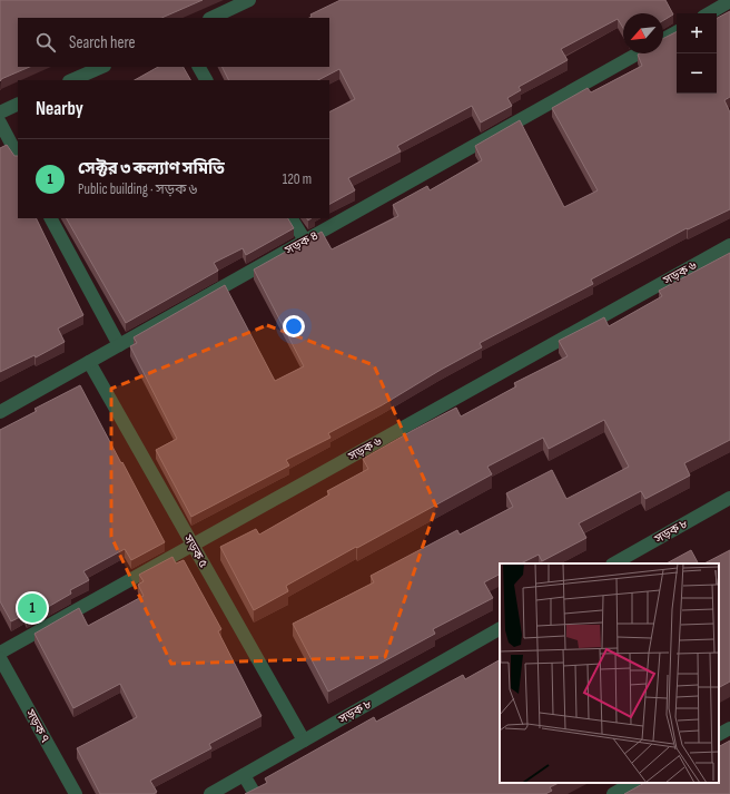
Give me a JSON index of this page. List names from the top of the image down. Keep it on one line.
{"streets":{"street":["সড়ক ৪","সড়ক ৬","সড়ক ৮","সড়ক ৫","সড়ক ৭"]},"crossings":[["সড়ক ৪","সড়ক ৫"],["সড়ক ৬","সড়ক ৫"],["সড়ক ৮","সড়ক ৫"]],"north":"bottom left","page":{"map_buttons":["+","−"],"search":"Search here","heading":"Nearby","list":[{"mark":"1","name":"সেক্টর ৩ কল্যাণ সমিতি","note":"Public building · সড়ক ৬","value":"120 m"}],"pins":"1"}}
